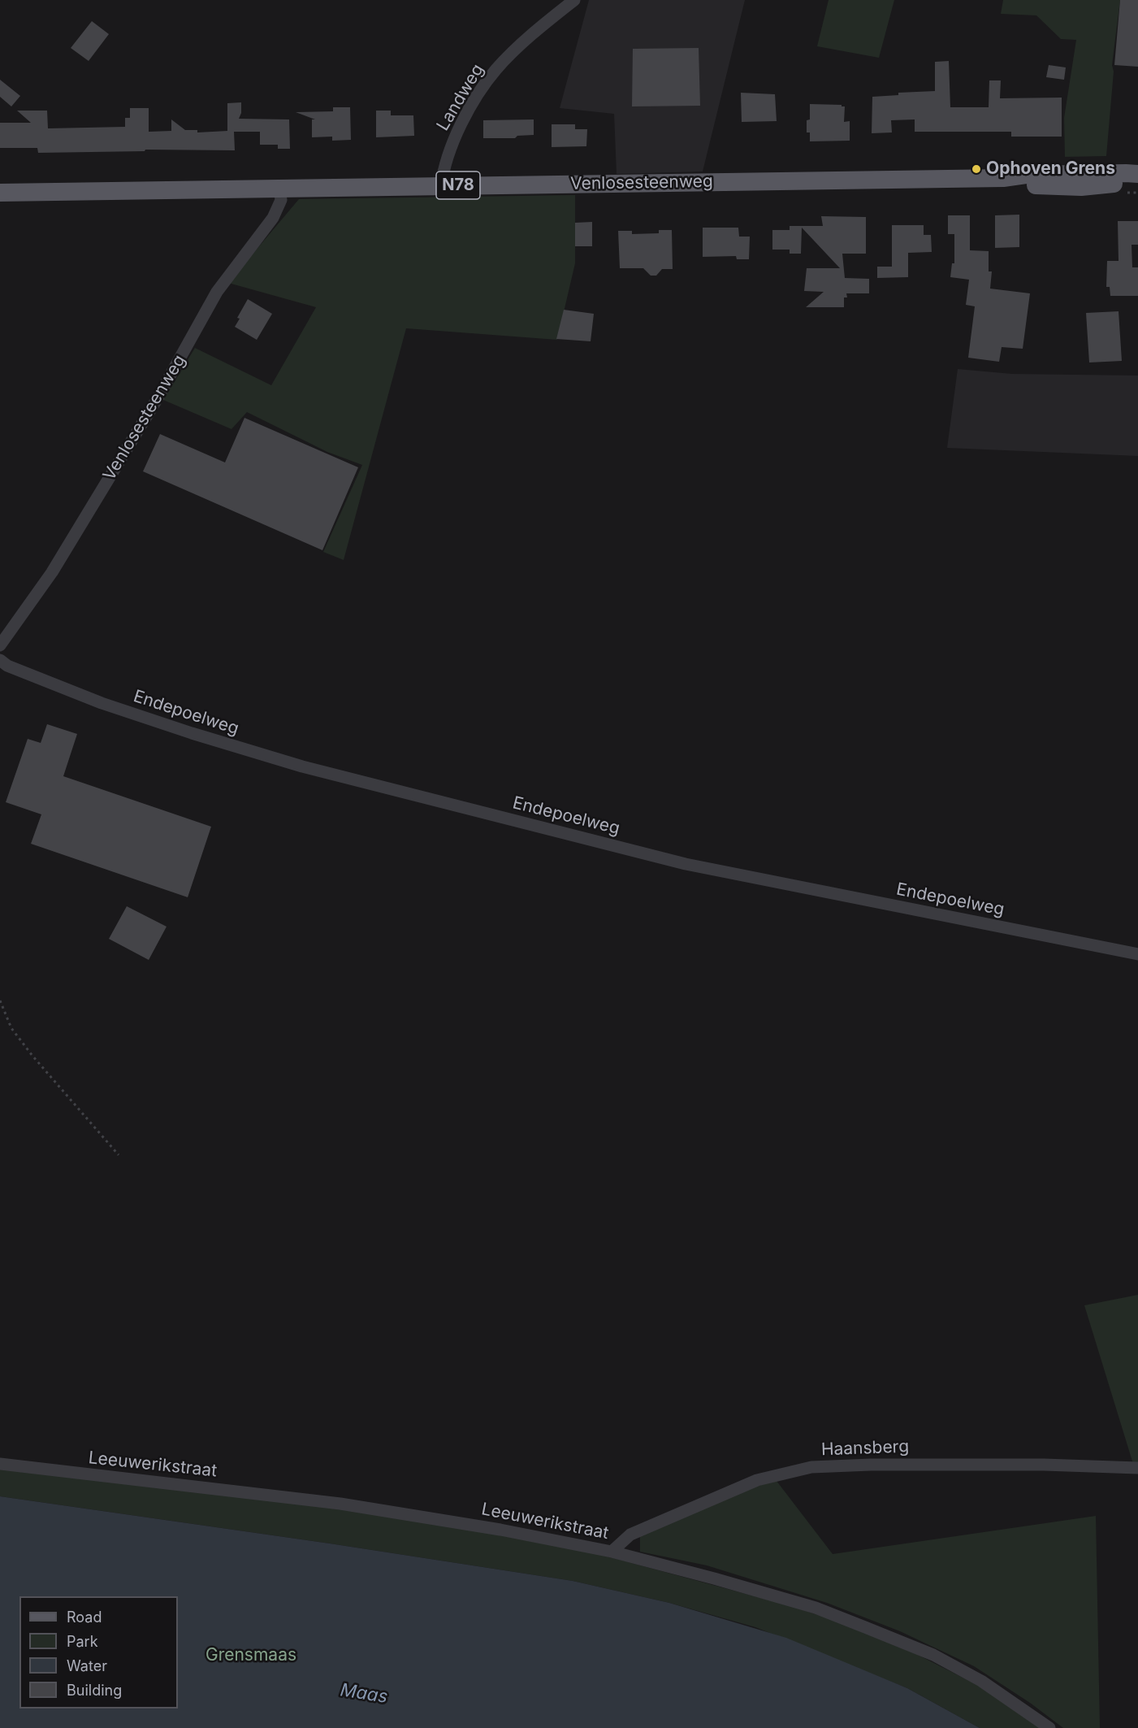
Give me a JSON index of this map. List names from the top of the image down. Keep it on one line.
{"streets":{"main road":["Venlosesteenweg","N78"],"street":["Landweg","Endepoelweg","Haansberg","Leeuwerikstraat"]},"crossings":[["Landweg","Venlosesteenweg"],["Haansberg","Leeuwerikstraat"]],"water":["Maas"],"parks":["Grensmaas"],"places":["Ophoven Grens"],"legend":["Road","Park","Water","Building"]}
